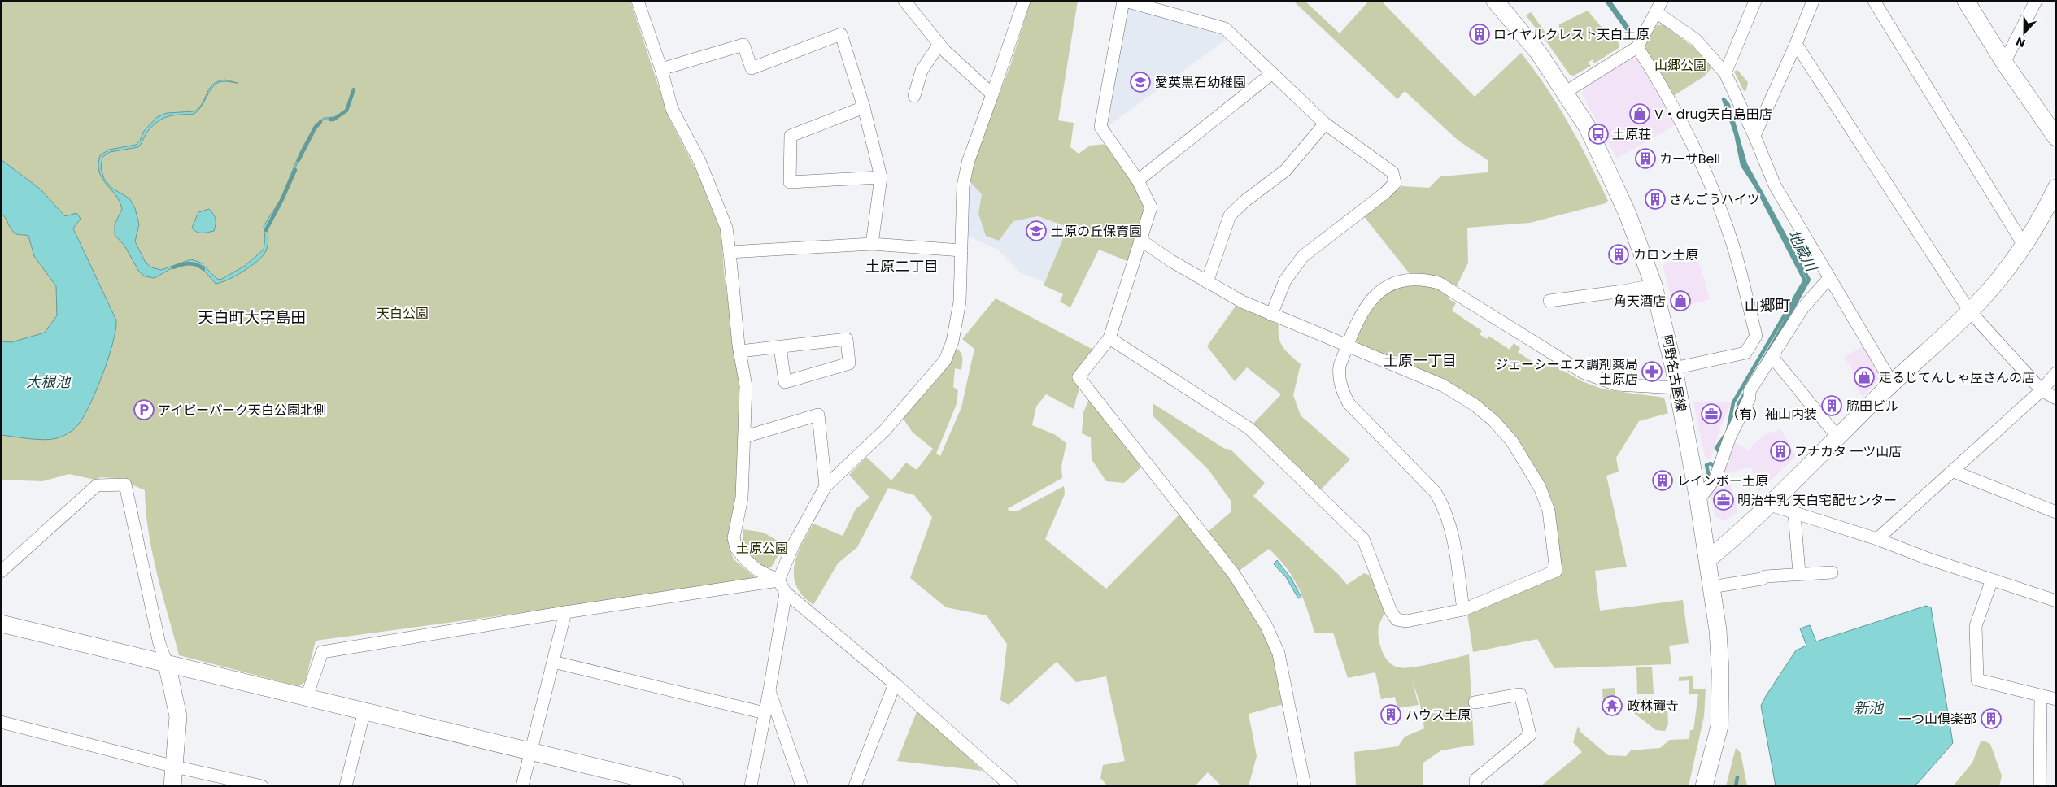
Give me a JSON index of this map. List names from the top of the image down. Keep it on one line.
{"streets":{"street":["阿野名古屋線"]},"districts":["土原二丁目","山郷町","天白町大字島田","土原一丁目"],"water":["地蔵川","大根池","新池"],"parks":["山郷公園","天白公園","土原公園"],"places":{"building":["ロイヤルクレスト天白土原","カーサBell","さんごうハイツ","カロン土原","脇田ビル","フナカタ 一ツ山店","レインボー土原","ハウス土原","一つ山倶楽部"],"school or university":["愛英黒石幼稚園","土原の丘保育園"],"shop":["V・drug天白島田店","角天酒店","走るじてんしゃ屋さんの店"],"bus stop":["土原荘"],"pharmacy":["ジェーシーエス調剤薬局 土原店"],"parking":["アイビーパーク天白公園北側"],"office":["（有）袖山内装","明治牛乳 天白宅配センター"],"temple":["政林禪寺"]},"north":"bottom"}
